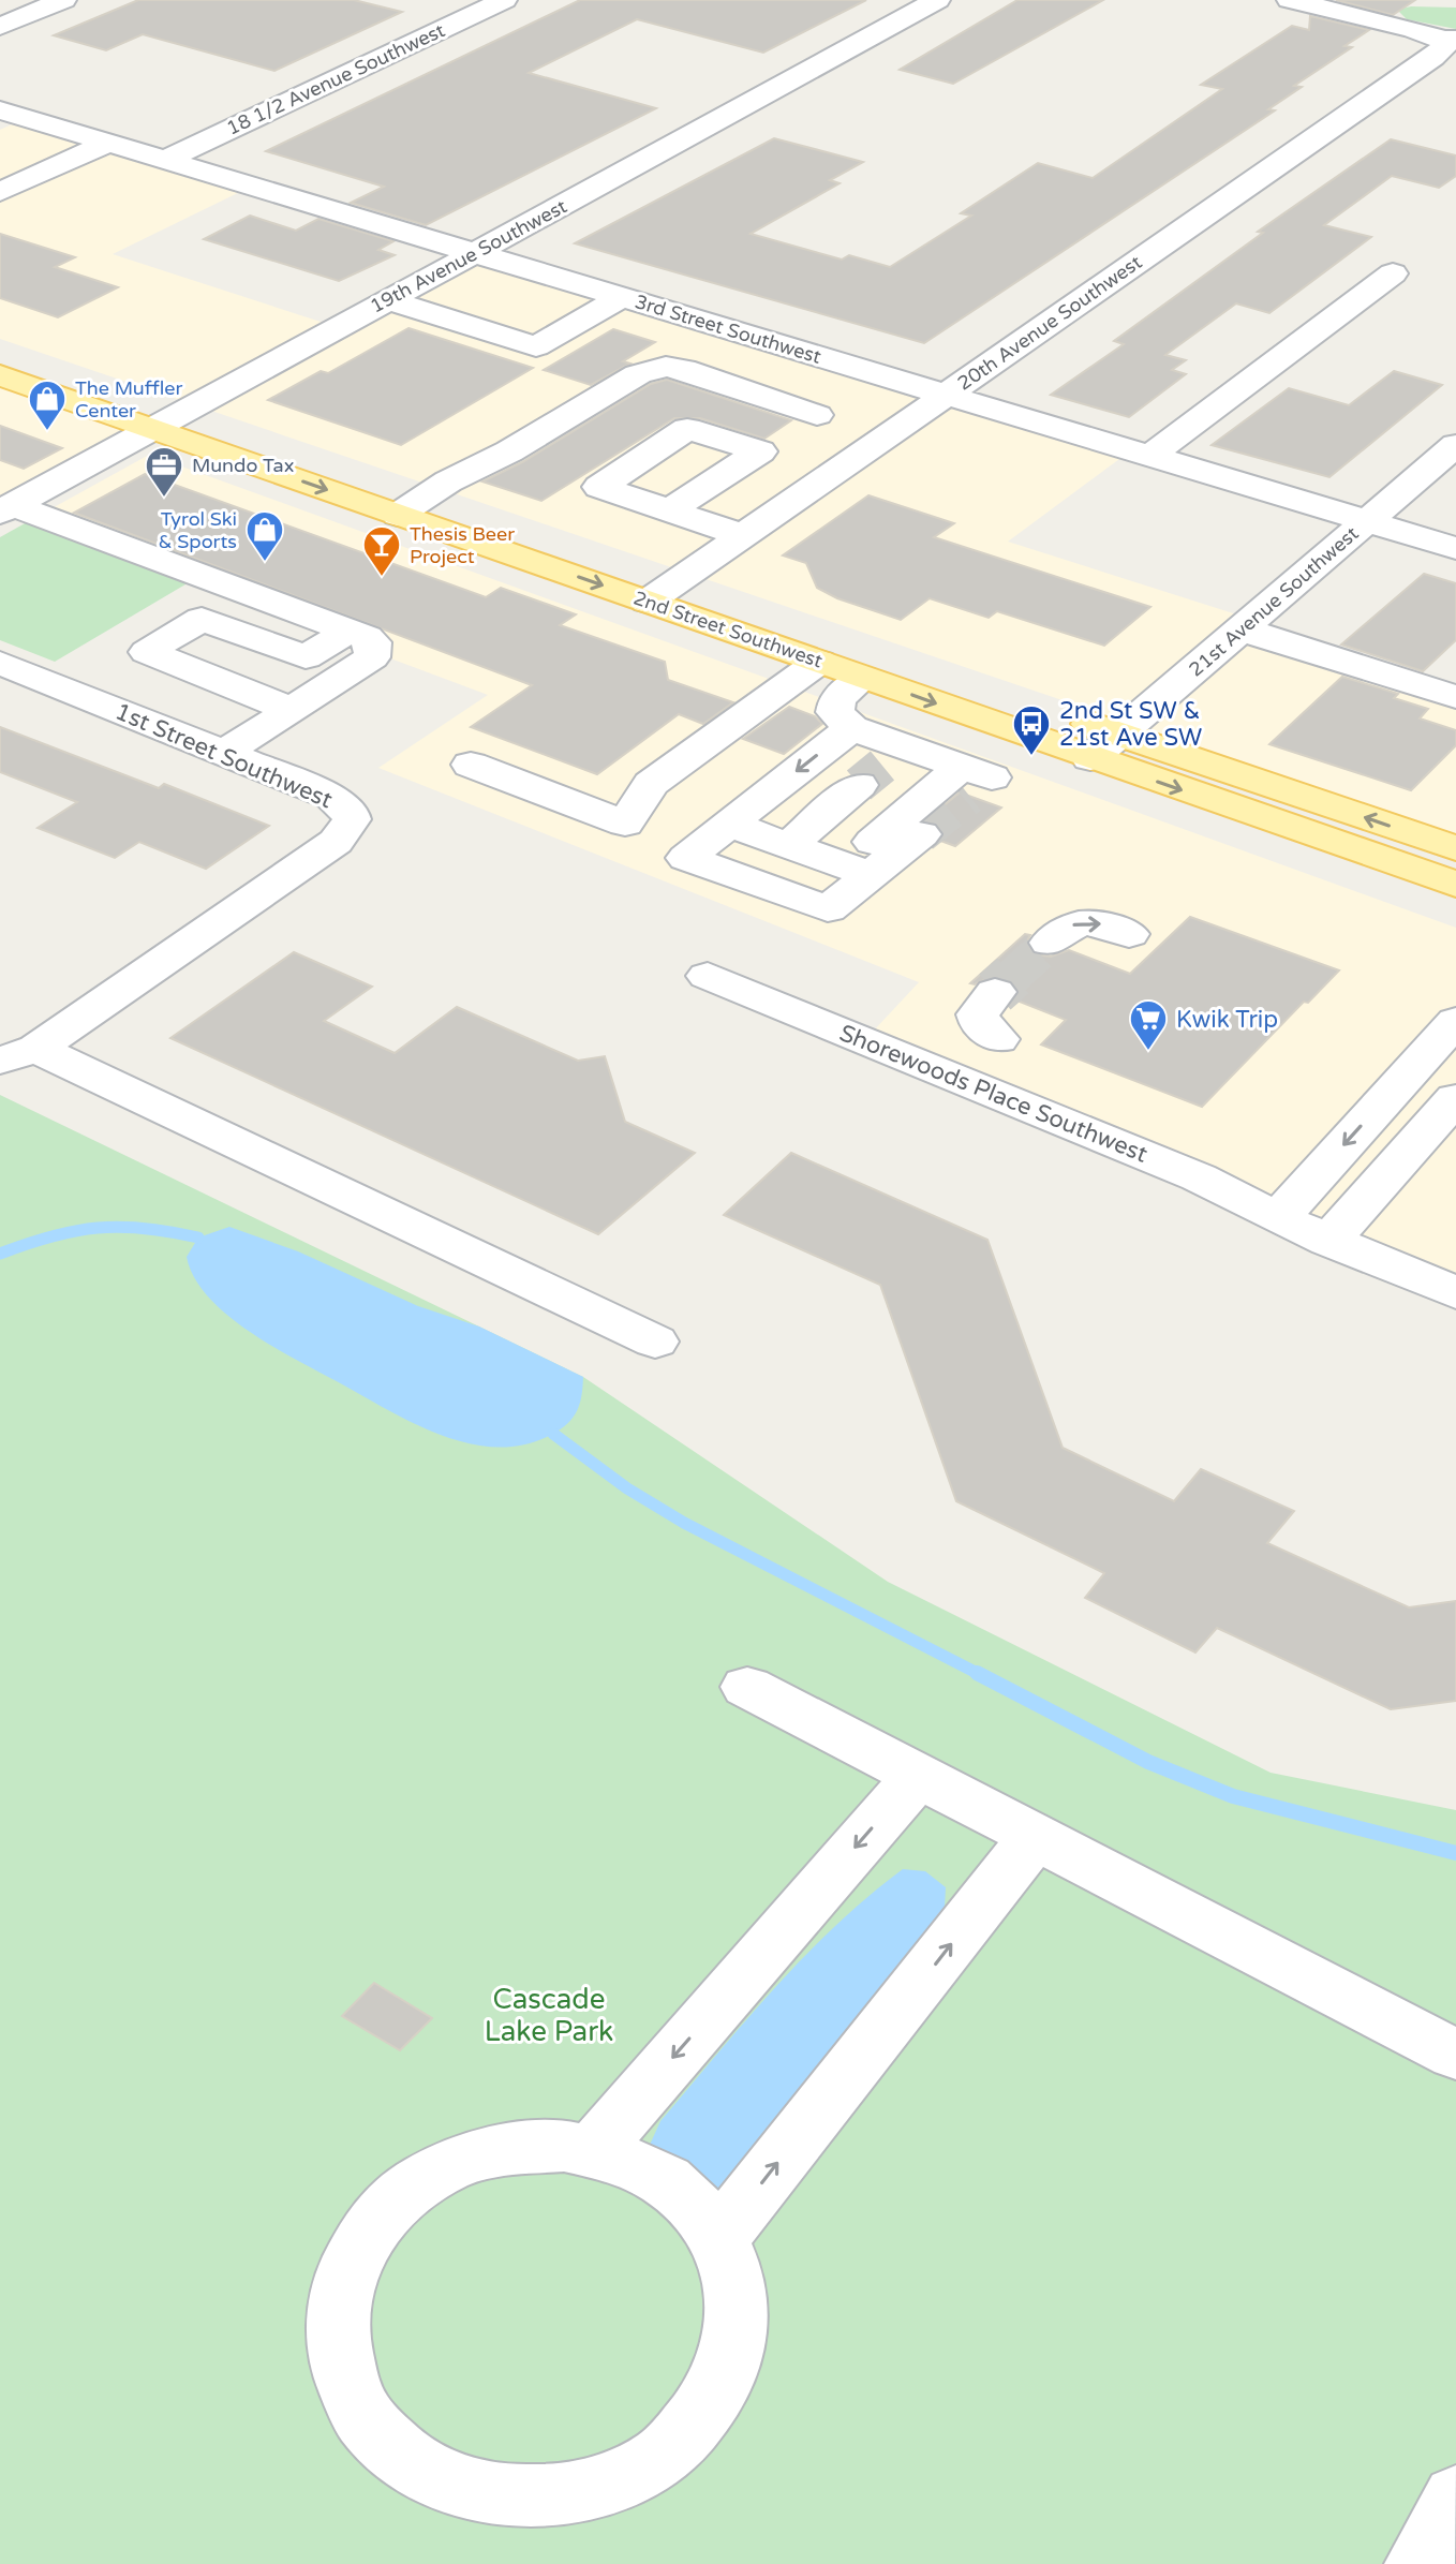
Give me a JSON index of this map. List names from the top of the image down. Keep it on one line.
{"streets":{"main road":["2nd Street Southwest"],"street":["18 1/2 Avenue Southwest","19th Avenue Southwest","20th Avenue Southwest","3rd Street Southwest","21st Avenue Southwest","1st Street Southwest","Shorewoods Place Southwest"]},"crossings":[["18 1/2 Avenue Southwest","3rd Street Southwest"],["19th Avenue Southwest","3rd Street Southwest"],["19th Avenue Southwest","2nd Street Southwest"],["20th Avenue Southwest","3rd Street Southwest"],["20th Avenue Southwest","2nd Street Southwest"],["3rd Street Southwest","21st Avenue Southwest"],["21st Avenue Southwest","2nd Street Southwest"]],"parks":["Cascade Lake Park"],"places":{"shop":["The Muffler Center","Tyrol Ski & Sports"],"office":["Mundo Tax"],"bar":["Thesis Beer Project"],"bus stop":["2nd St SW & 21st Ave SW"],"supermarket":["Kwik Trip"]}}
